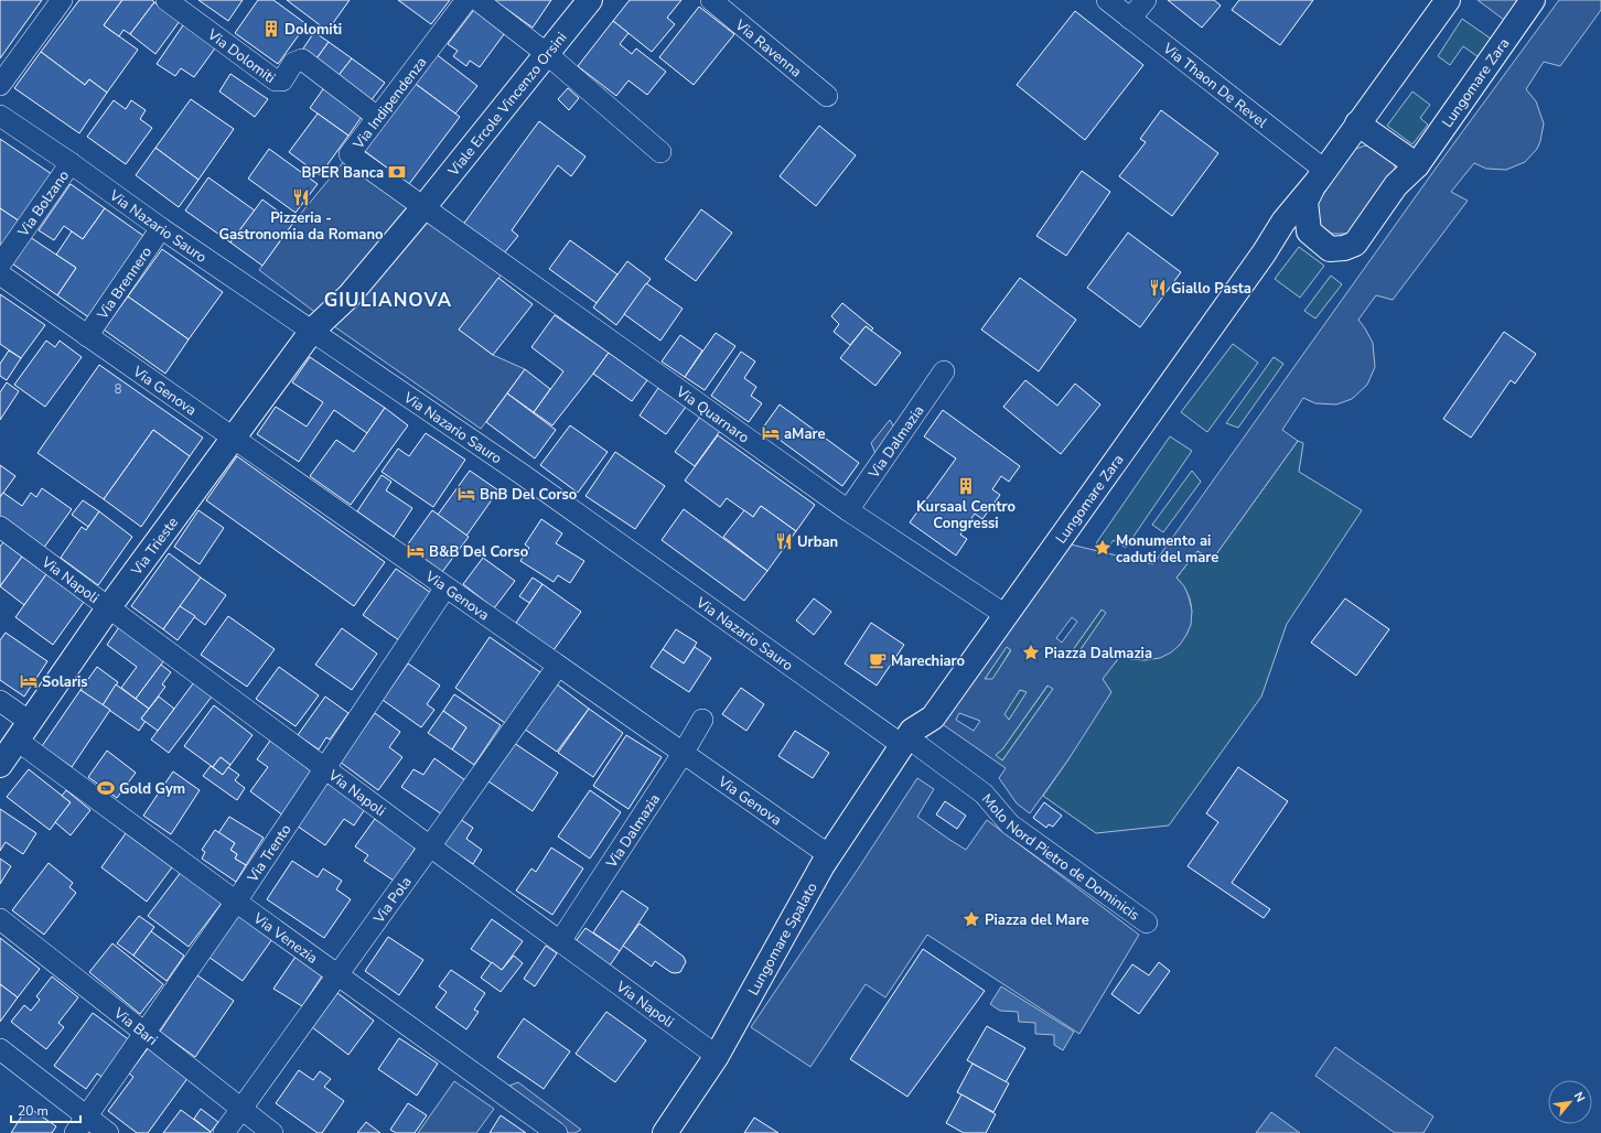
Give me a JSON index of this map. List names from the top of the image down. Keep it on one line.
{"streets":{"street":["Via Ravenna","Via Dolomiti","Lungomare Zara","Via Thaon De Revel","Via Indipendenza","Viale Ercole Vincenzo Orsini","Via Bolzano","Via Nazario Sauro","Via Brennero","Via Genova","Via Quarnaro","Via Dalmazia","Via Trieste","Via Napoli","Via Trento","Molo Nord Pietro de Dominicis","Via Pola","Via Venezia","Lungomare Spalato","Via Bari"]},"crossings":[["Via Dolomiti","Via Indipendenza"],["Lungomare Zara","Via Thaon De Revel"],["Lungomare Zara","Via Nazario Sauro"],["Lungomare Zara","Via Quarnaro"],["Lungomare Zara","Molo Nord Pietro de Dominicis"],["Lungomare Zara","Lungomare Spalato"],["Via Indipendenza","Viale Ercole Vincenzo Orsini"],["Via Indipendenza","Via Quarnaro"],["Viale Ercole Vincenzo Orsini","Via Nazario Sauro"],["Viale Ercole Vincenzo Orsini","Via Quarnaro"],["Viale Ercole Vincenzo Orsini","Via Trieste"],["Via Bolzano","Via Nazario Sauro"],["Via Nazario Sauro","Via Brennero"],["Via Nazario Sauro","Via Trieste"],["Via Nazario Sauro","Molo Nord Pietro de Dominicis"],["Via Nazario Sauro","Lungomare Spalato"],["Via Brennero","Via Genova"],["Via Genova","Via Dalmazia"],["Via Genova","Via Trieste"],["Via Genova","Via Trento"],["Via Genova","Via Pola"],["Via Genova","Lungomare Spalato"],["Via Quarnaro","Via Dalmazia"],["Via Dalmazia","Via Napoli"],["Via Trieste","Via Napoli"],["Via Trieste","Via Venezia"],["Via Napoli","Via Trento"],["Via Napoli","Via Pola"],["Via Napoli","Lungomare Spalato"],["Via Trento","Via Venezia"],["Via Trento","Via Bari"],["Molo Nord Pietro de Dominicis","Lungomare Spalato"],["Via Pola","Via Venezia"],["Via Pola","Via Bari"]],"districts":["GIULIANOVA"],"places":{"building":["Dolomiti","Kursaal Centro Congressi"],"bank":["BPER Banca"],"restaurant":["Pizzeria - Gastronomia da Romano","Giallo Pasta","Urban"],"hotel":["aMare","BnB Del Corso","B&B Del Corso","Solaris"],"place":["Monumento ai caduti del mare","Piazza Dalmazia","Piazza del Mare"],"cafe":["Marechiaro"],"sports":["Gold Gym"]},"house_numbers":["8"],"scale_bar":"20 m","north":"top right"}
